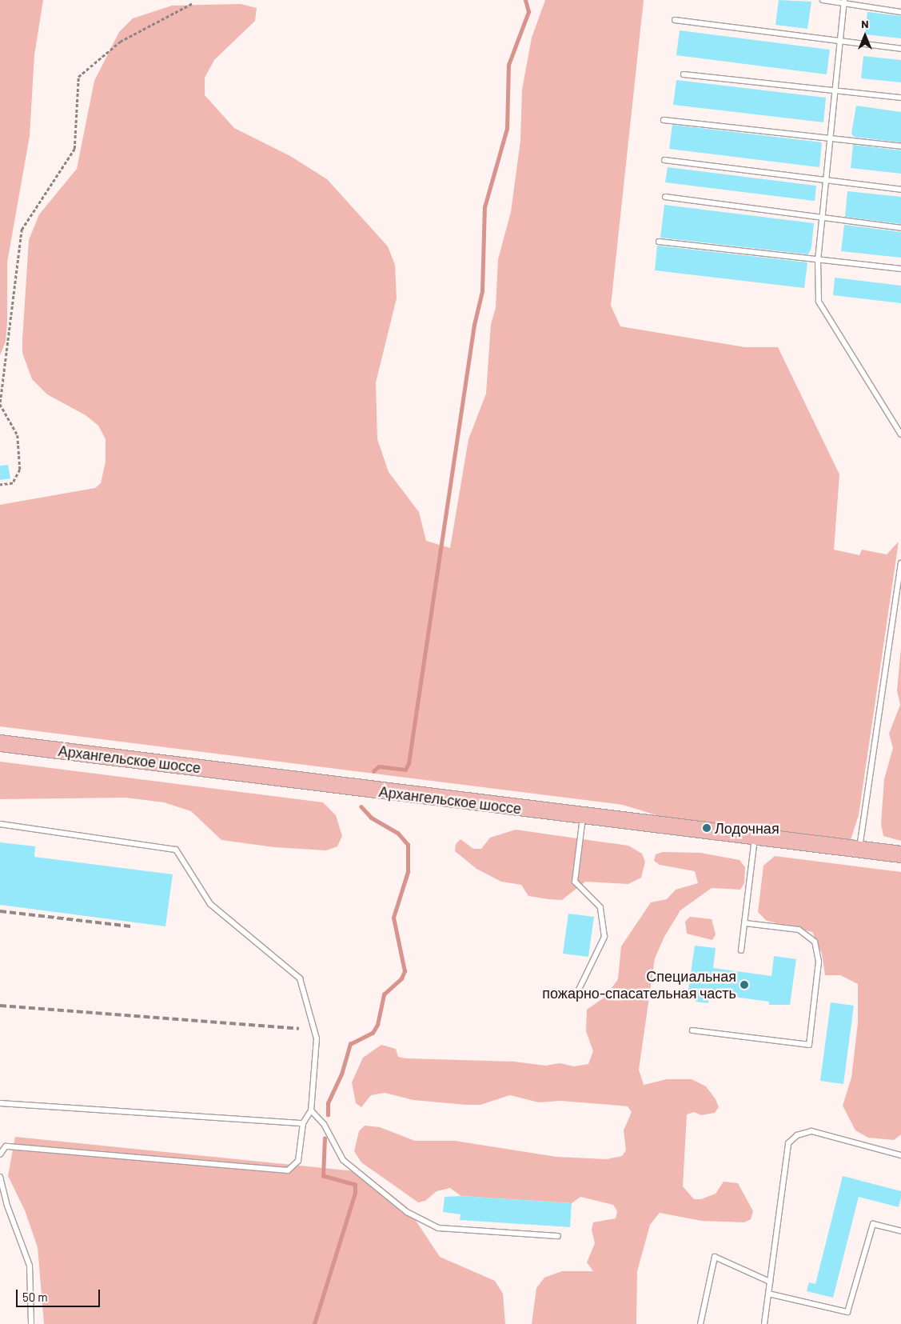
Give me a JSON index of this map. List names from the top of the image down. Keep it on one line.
{"streets":{"main road":["Архангельское шоссе"]},"places":["Лодочная","Специальная пожарно-спасательная часть"],"scale_bar":"50 m","north":"top"}
